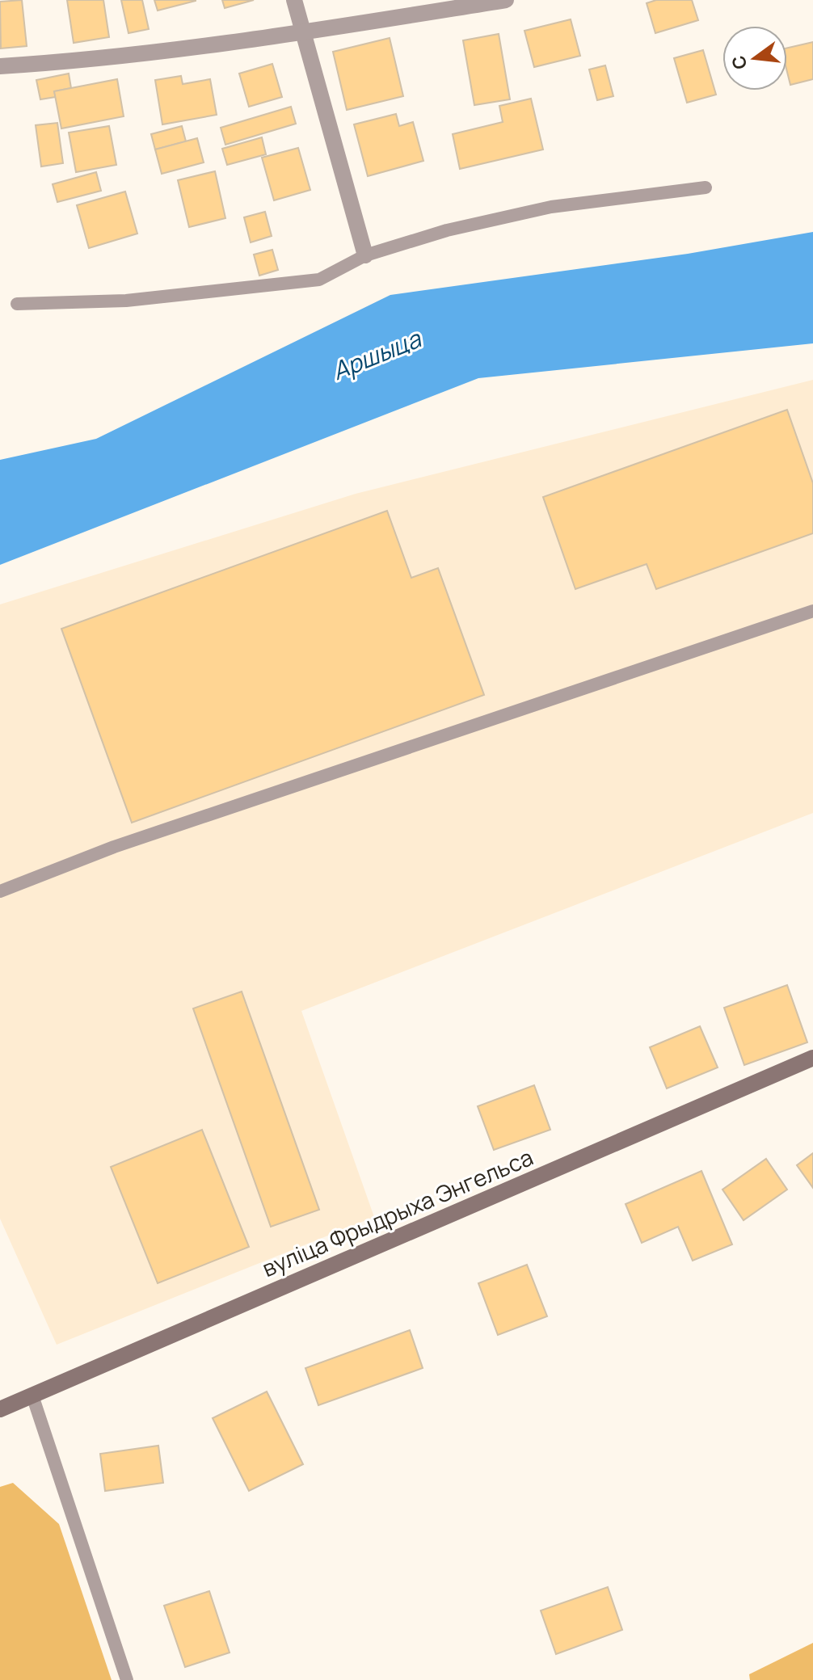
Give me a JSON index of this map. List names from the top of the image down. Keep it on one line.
{"streets":{"street":["вуліца Фрыдрыха Энгельса"]},"water":["Аршыца"],"north":"left"}
